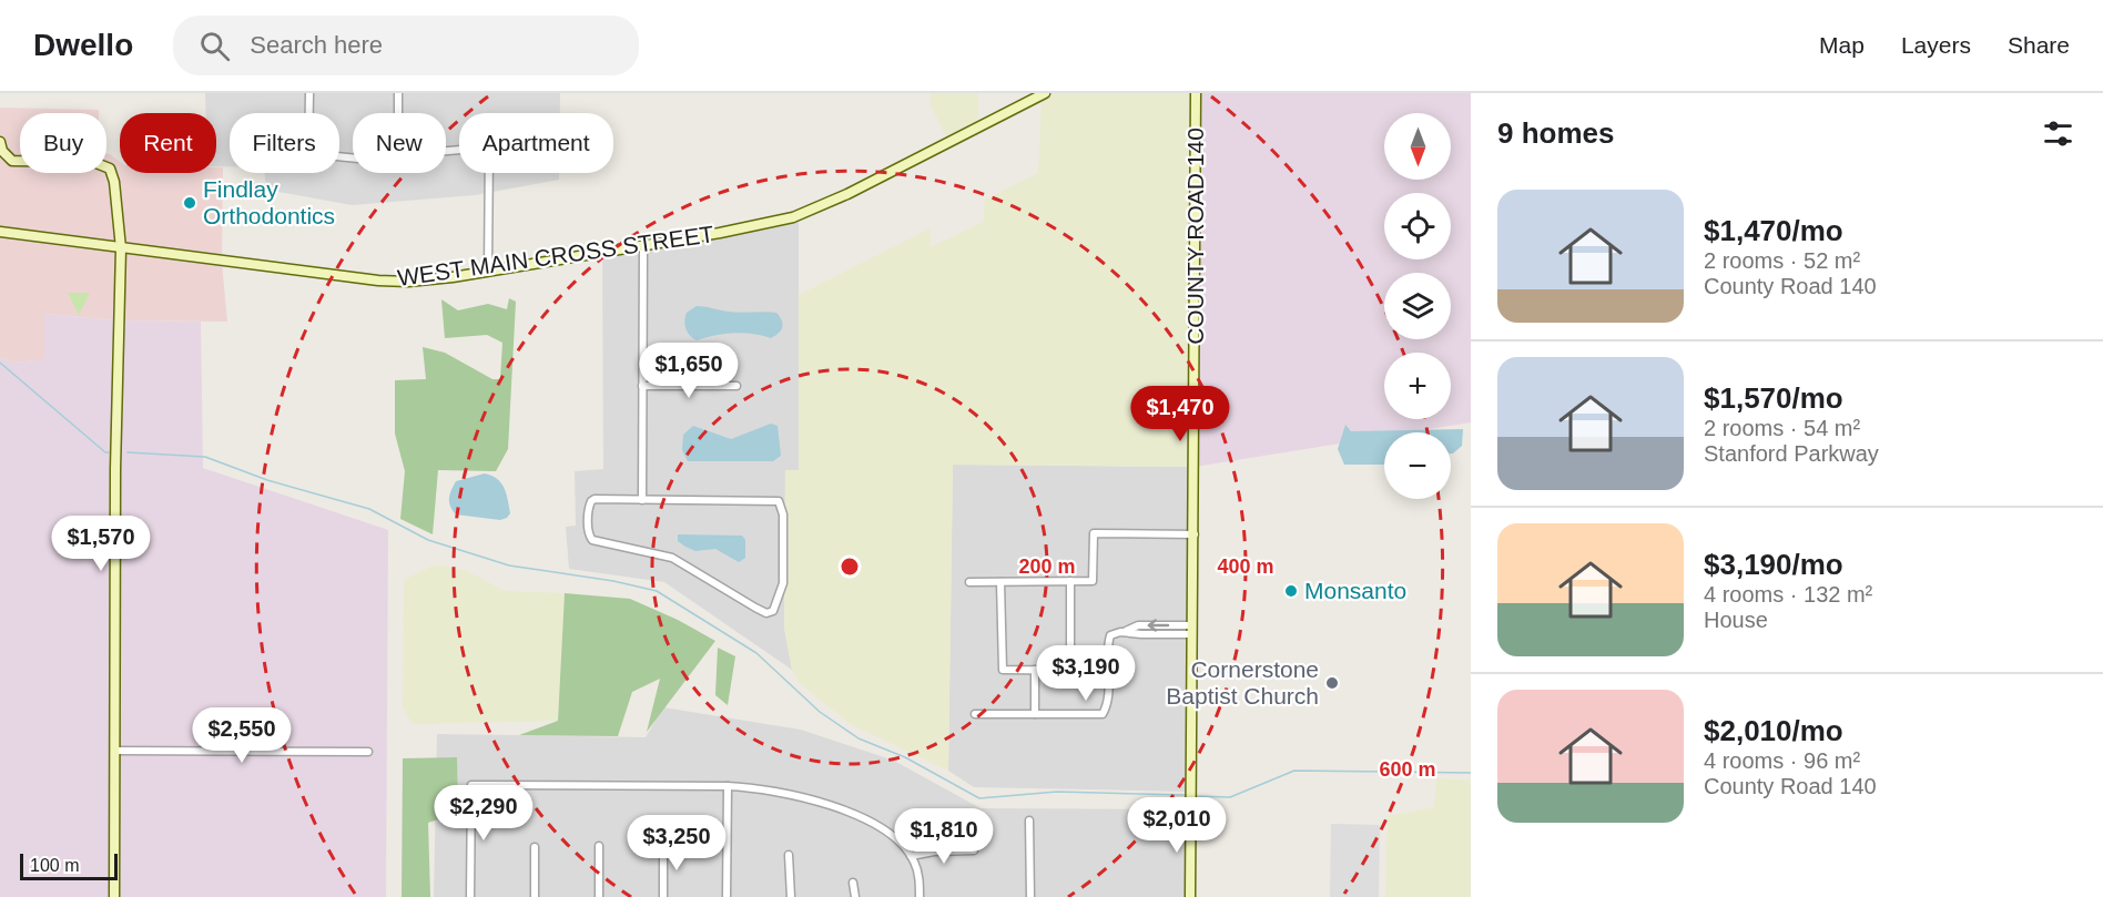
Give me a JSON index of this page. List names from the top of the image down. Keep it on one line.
{"streets":{"street":["COUNTY ROAD 140","WEST MAIN CROSS STREET"]},"places":["Findlay Orthodontics","Monsanto","Cornerstone Baptist Church"],"scale_bar":"100 m","north":"bottom","page":{"header":"Dwello","search":"Search here","nav":["Map","Layers","Share"],"heading":"9 homes","map_buttons":["+","−"],"chip":["Buy","Rent","Filters","New","Apartment"],"list":[{"name":"$1,470/mo","note":"2 rooms · 52 m² · County Road 140"},{"name":"$1,570/mo","note":"2 rooms · 54 m² · Stanford Parkway"},{"name":"$3,190/mo","note":"4 rooms · 132 m² · House"},{"name":"$2,010/mo","note":"4 rooms · 96 m² · County Road 140"}],"price":["$1,650","$1,470","$1,570","$3,190","$2,550","$2,290","$2,010","$1,810","$3,250"],"scale":"100 m"},"rings":["200 m","400 m","600 m"]}
